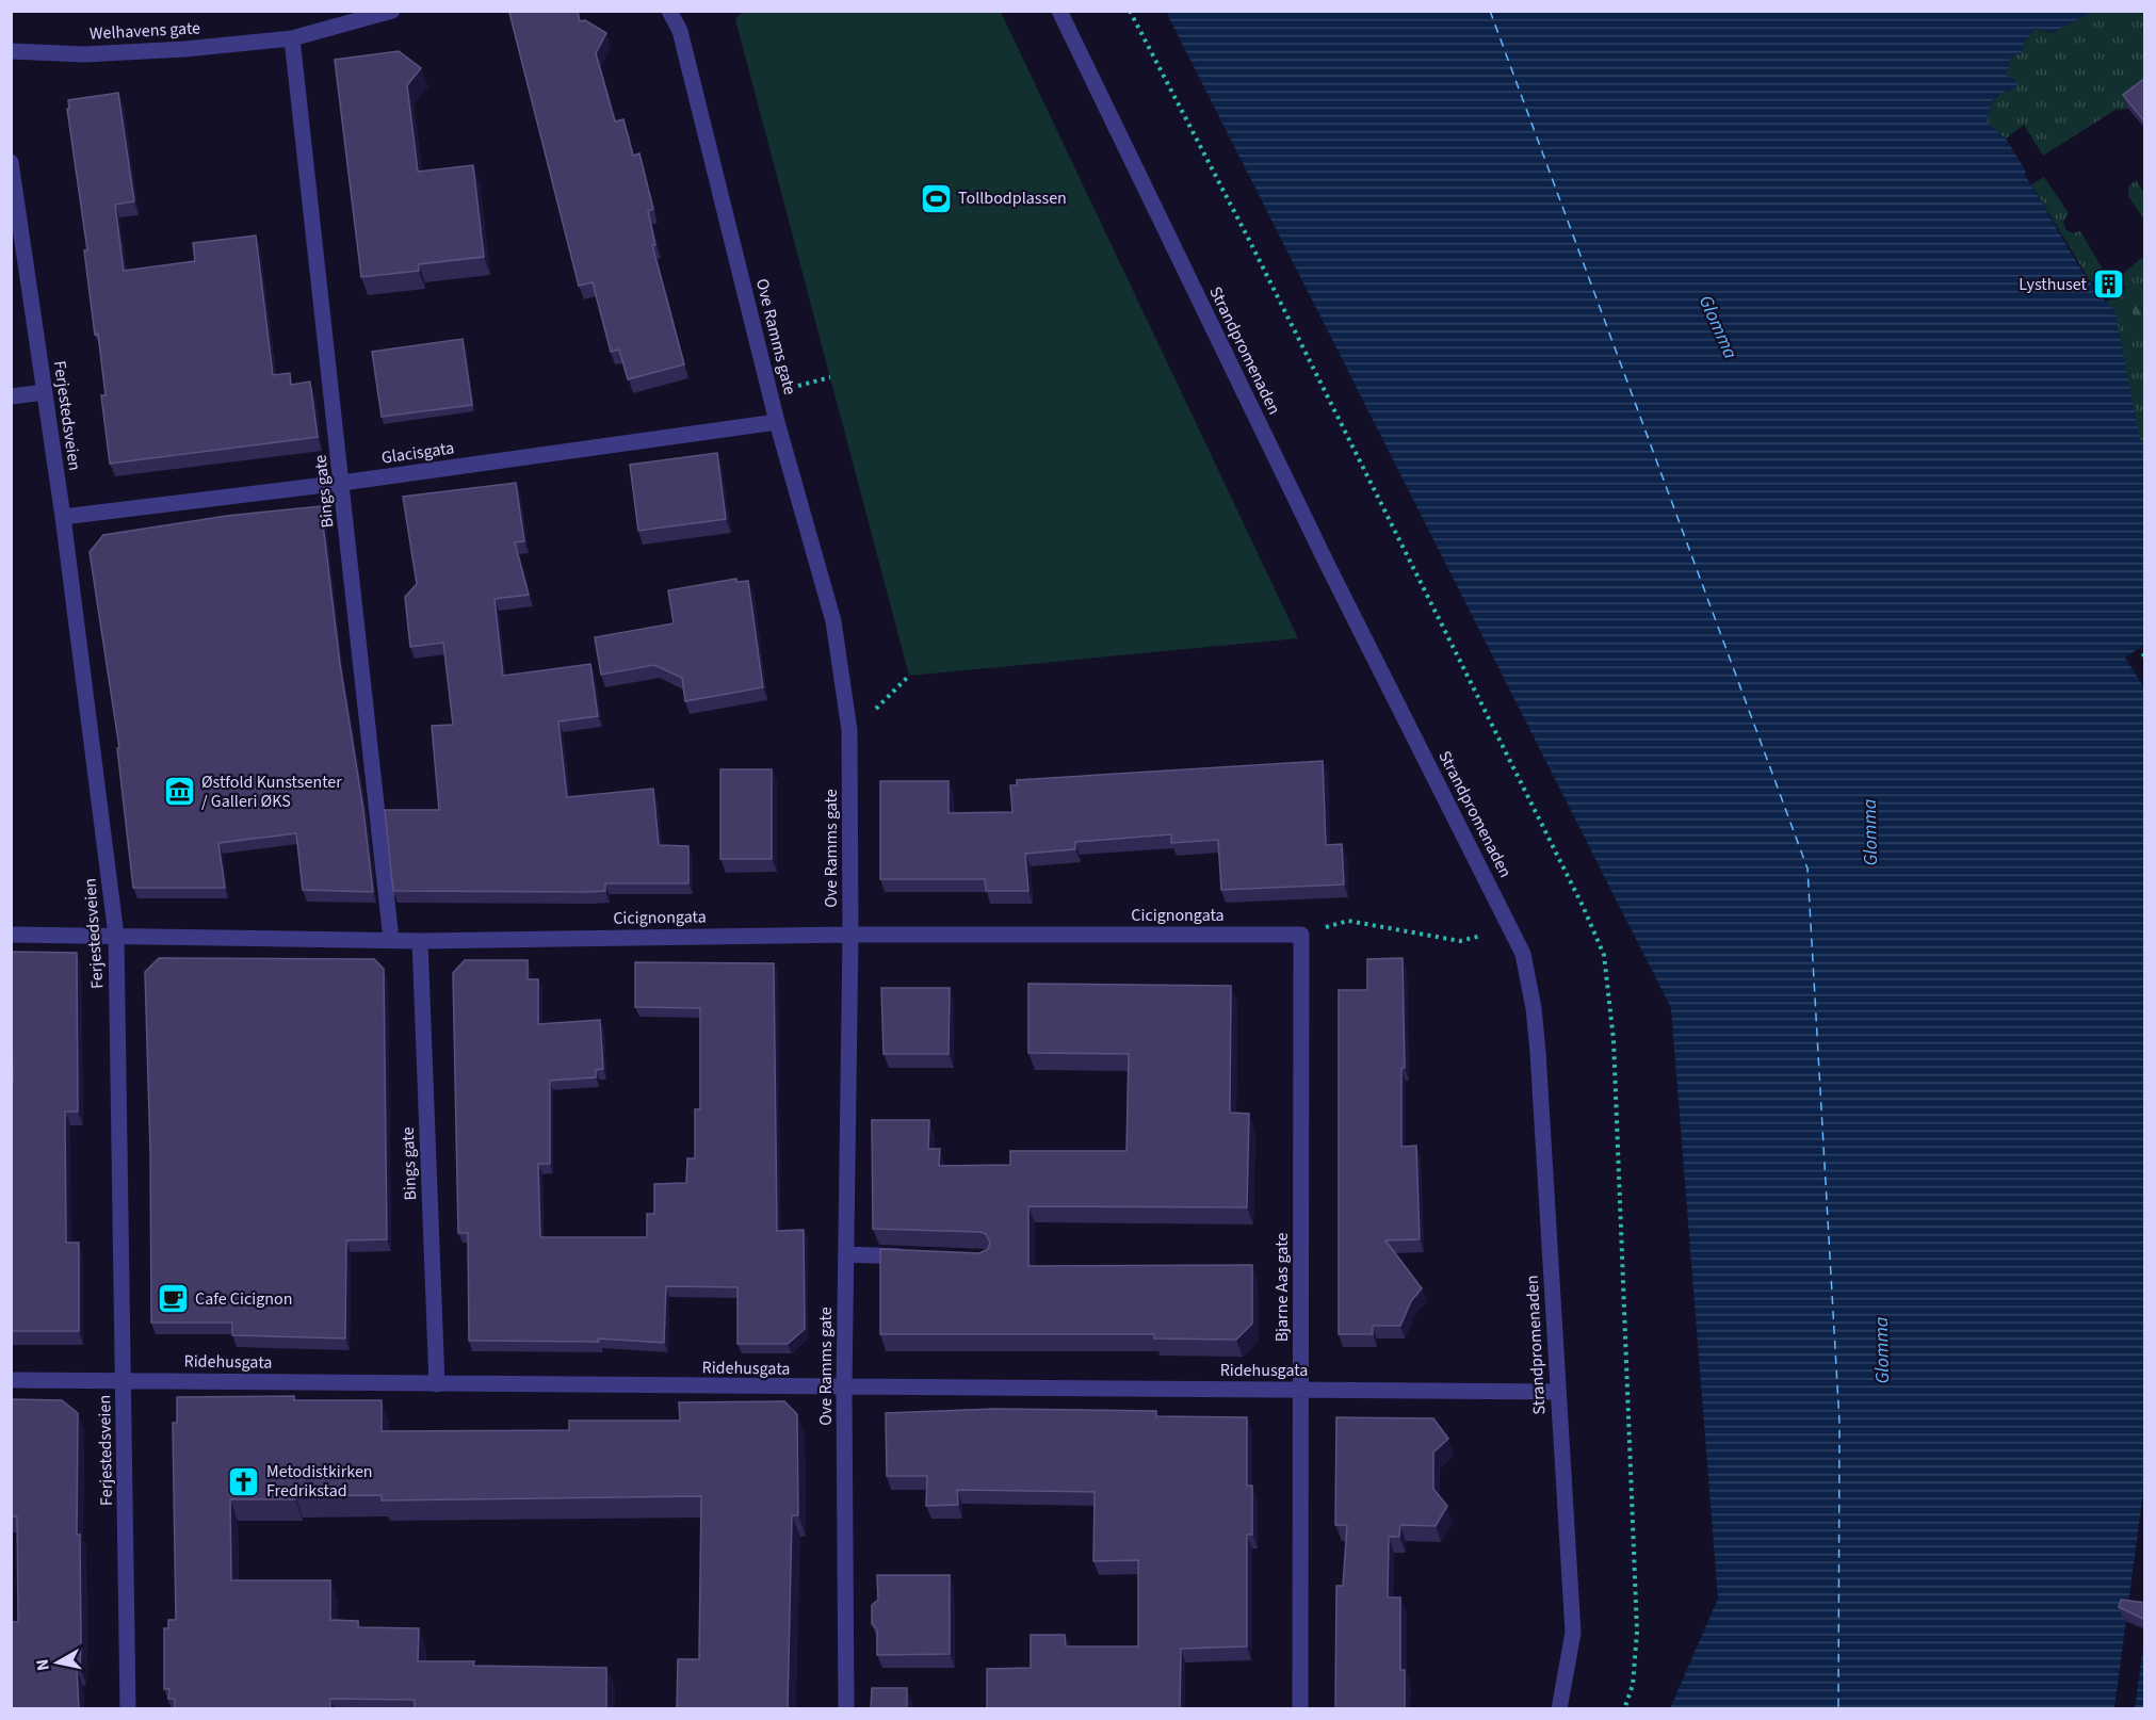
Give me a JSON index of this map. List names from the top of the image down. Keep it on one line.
{"streets":{"street":["Welhavens gate","Ove Ramms gate","Strandpromenaden","Ferjestedsveien","Glacisgata","Bings gate","Cicignongata","Bjarne Aas gate","Ridehusgata"]},"crossings":[["Welhavens gate","Bings gate"],["Ove Ramms gate","Glacisgata"],["Ove Ramms gate","Cicignongata"],["Ove Ramms gate","Ridehusgata"],["Strandpromenaden","Ridehusgata"],["Ferjestedsveien","Glacisgata"],["Ferjestedsveien","Cicignongata"],["Ferjestedsveien","Ridehusgata"],["Glacisgata","Bings gate"],["Bings gate","Cicignongata"],["Bings gate","Ridehusgata"],["Cicignongata","Bjarne Aas gate"],["Bjarne Aas gate","Ridehusgata"]],"water":["Glomma"],"places":{"sports":["Tollbodplassen"],"building":["Lysthuset"],"museum":["Østfold Kunstsenter / Galleri ØKS"],"cafe":["Cafe Cicignon"],"church":["Metodistkirken Fredrikstad"]},"north":"left"}
